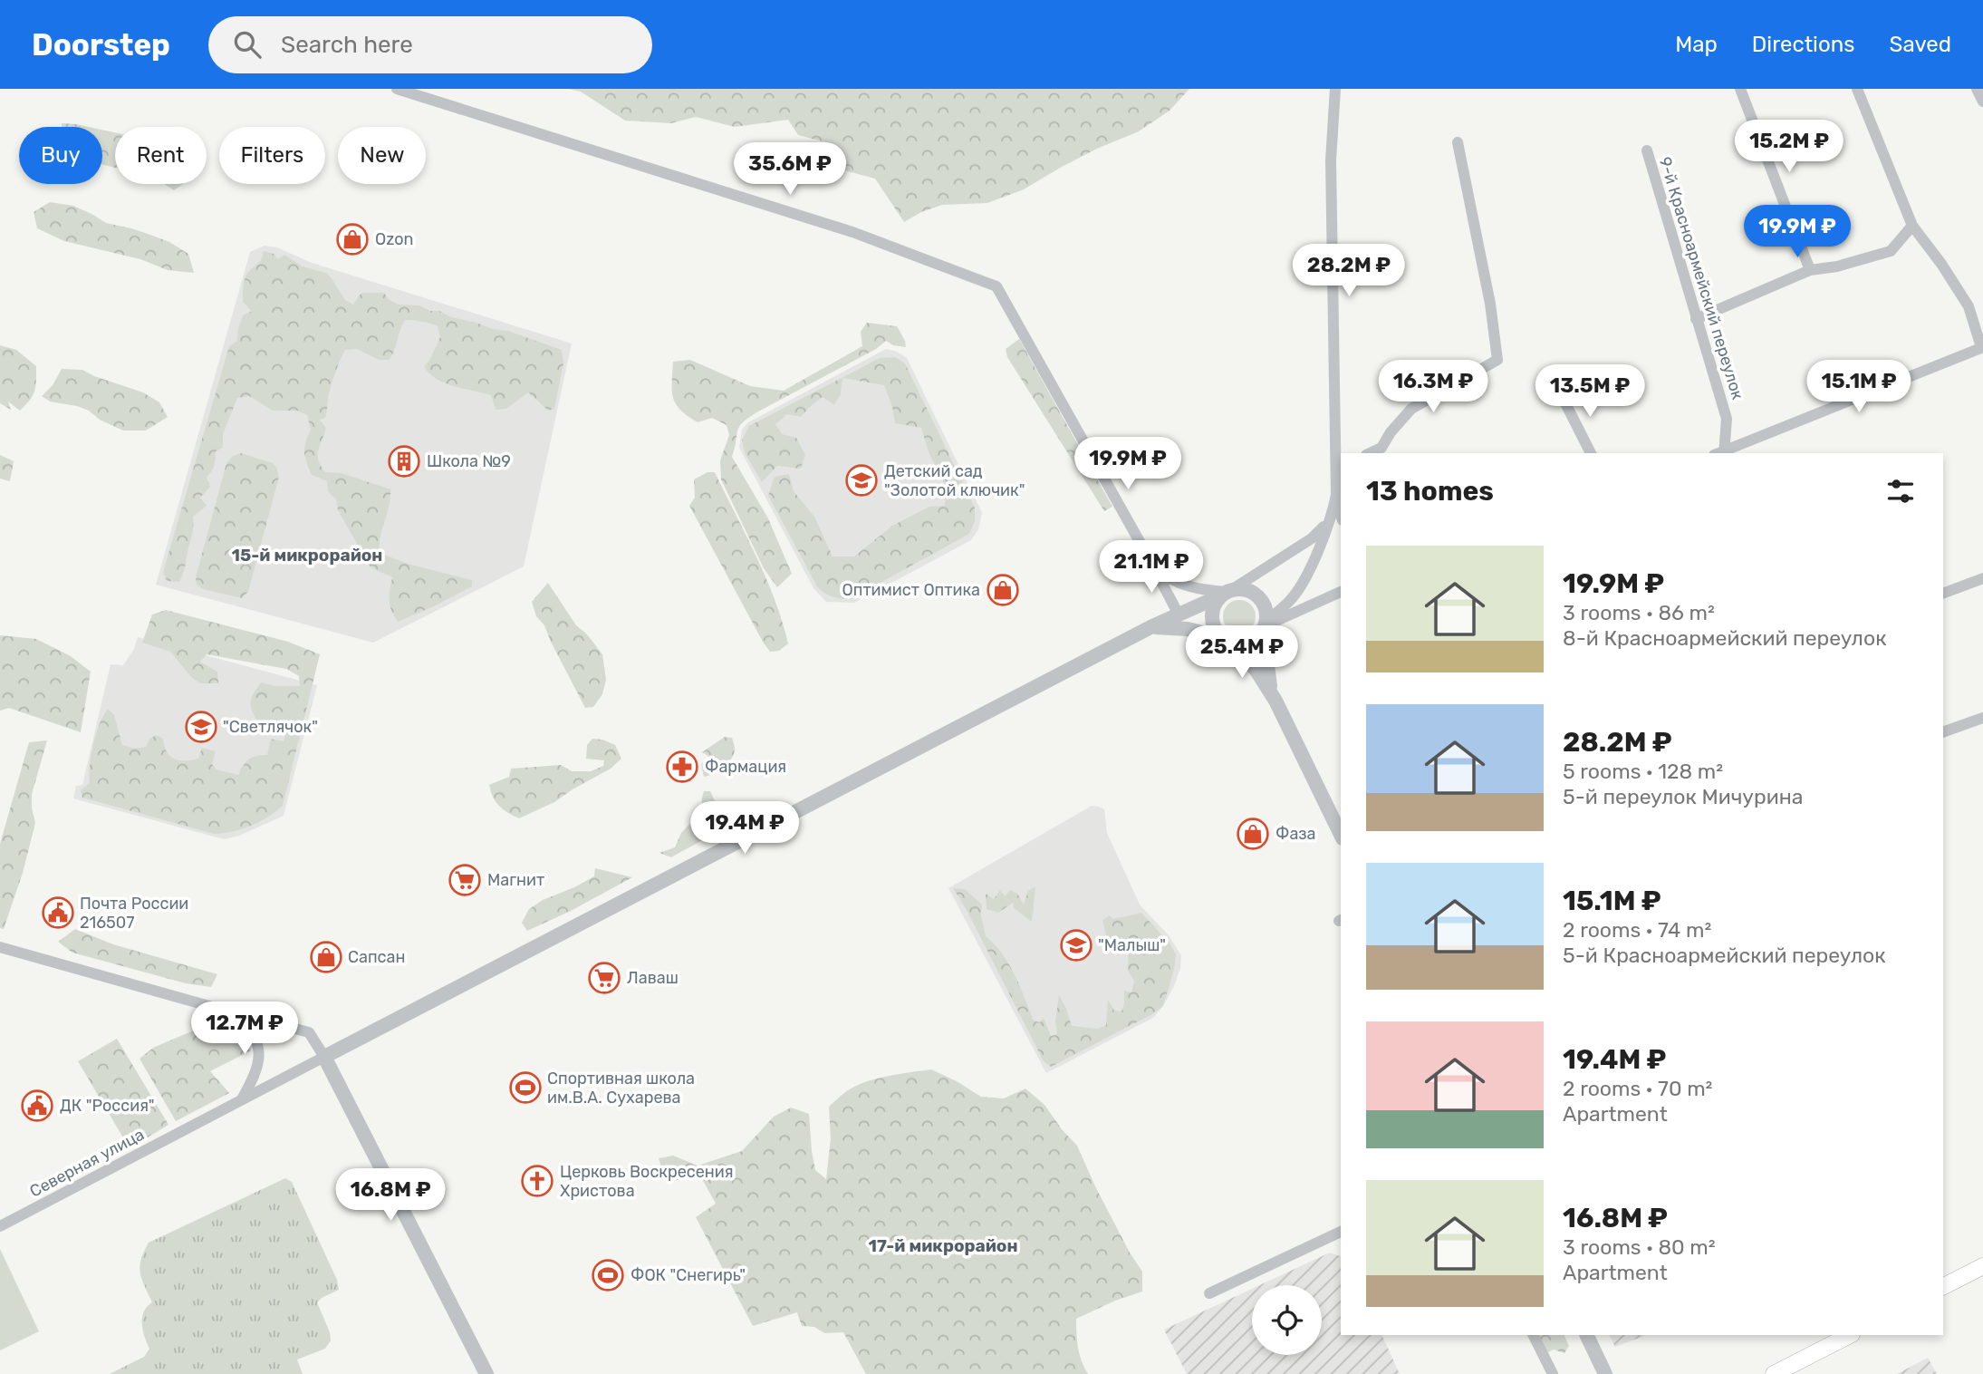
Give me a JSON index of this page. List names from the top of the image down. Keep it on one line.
{"streets":{"street":["9-й Красноармейский переулок","Северная улица"]},"districts":["15-й микрорайон","17-й микрорайон"],"places":{"shop":["Ozon","Оптимист Оптика","Фаза","Сапсан"],"building":["Школа №9"],"school or university":["Детский сад \"Золотой ключик\"","\"Светлячок\"","\"Малыш\""],"pharmacy":["Фармация"],"supermarket":["Магнит","Лаваш"],"public building":["Почта России 216507","ДК \"Россия\""],"sports":["Спортивная школа им.В.А. Сухарева","ФОК \"Снегирь\""],"church":["Церковь Воскресения Христова"]},"page":{"header":"Doorstep","search":"Search here","nav":["Map","Directions","Saved"],"price":["15.2M ₽","35.6M ₽","19.9M ₽","28.2M ₽","16.3M ₽","15.1M ₽","13.5M ₽","19.9M ₽","21.1M ₽","25.4M ₽","19.4M ₽","12.7M ₽","16.8M ₽"],"chip":["Buy","Rent","Filters","New"],"heading":"13 homes","list":[{"name":"19.9M ₽","note":"3 rooms · 86 m² · 8-й Красноармейский переулок"},{"name":"28.2M ₽","note":"5 rooms · 128 m² · 5-й переулок Мичурина"},{"name":"15.1M ₽","note":"2 rooms · 74 m² · 5-й Красноармейский переулок"},{"name":"19.4M ₽","note":"2 rooms · 70 m² · Apartment"},{"name":"16.8M ₽","note":"3 rooms · 80 m² · Apartment"}]}}
